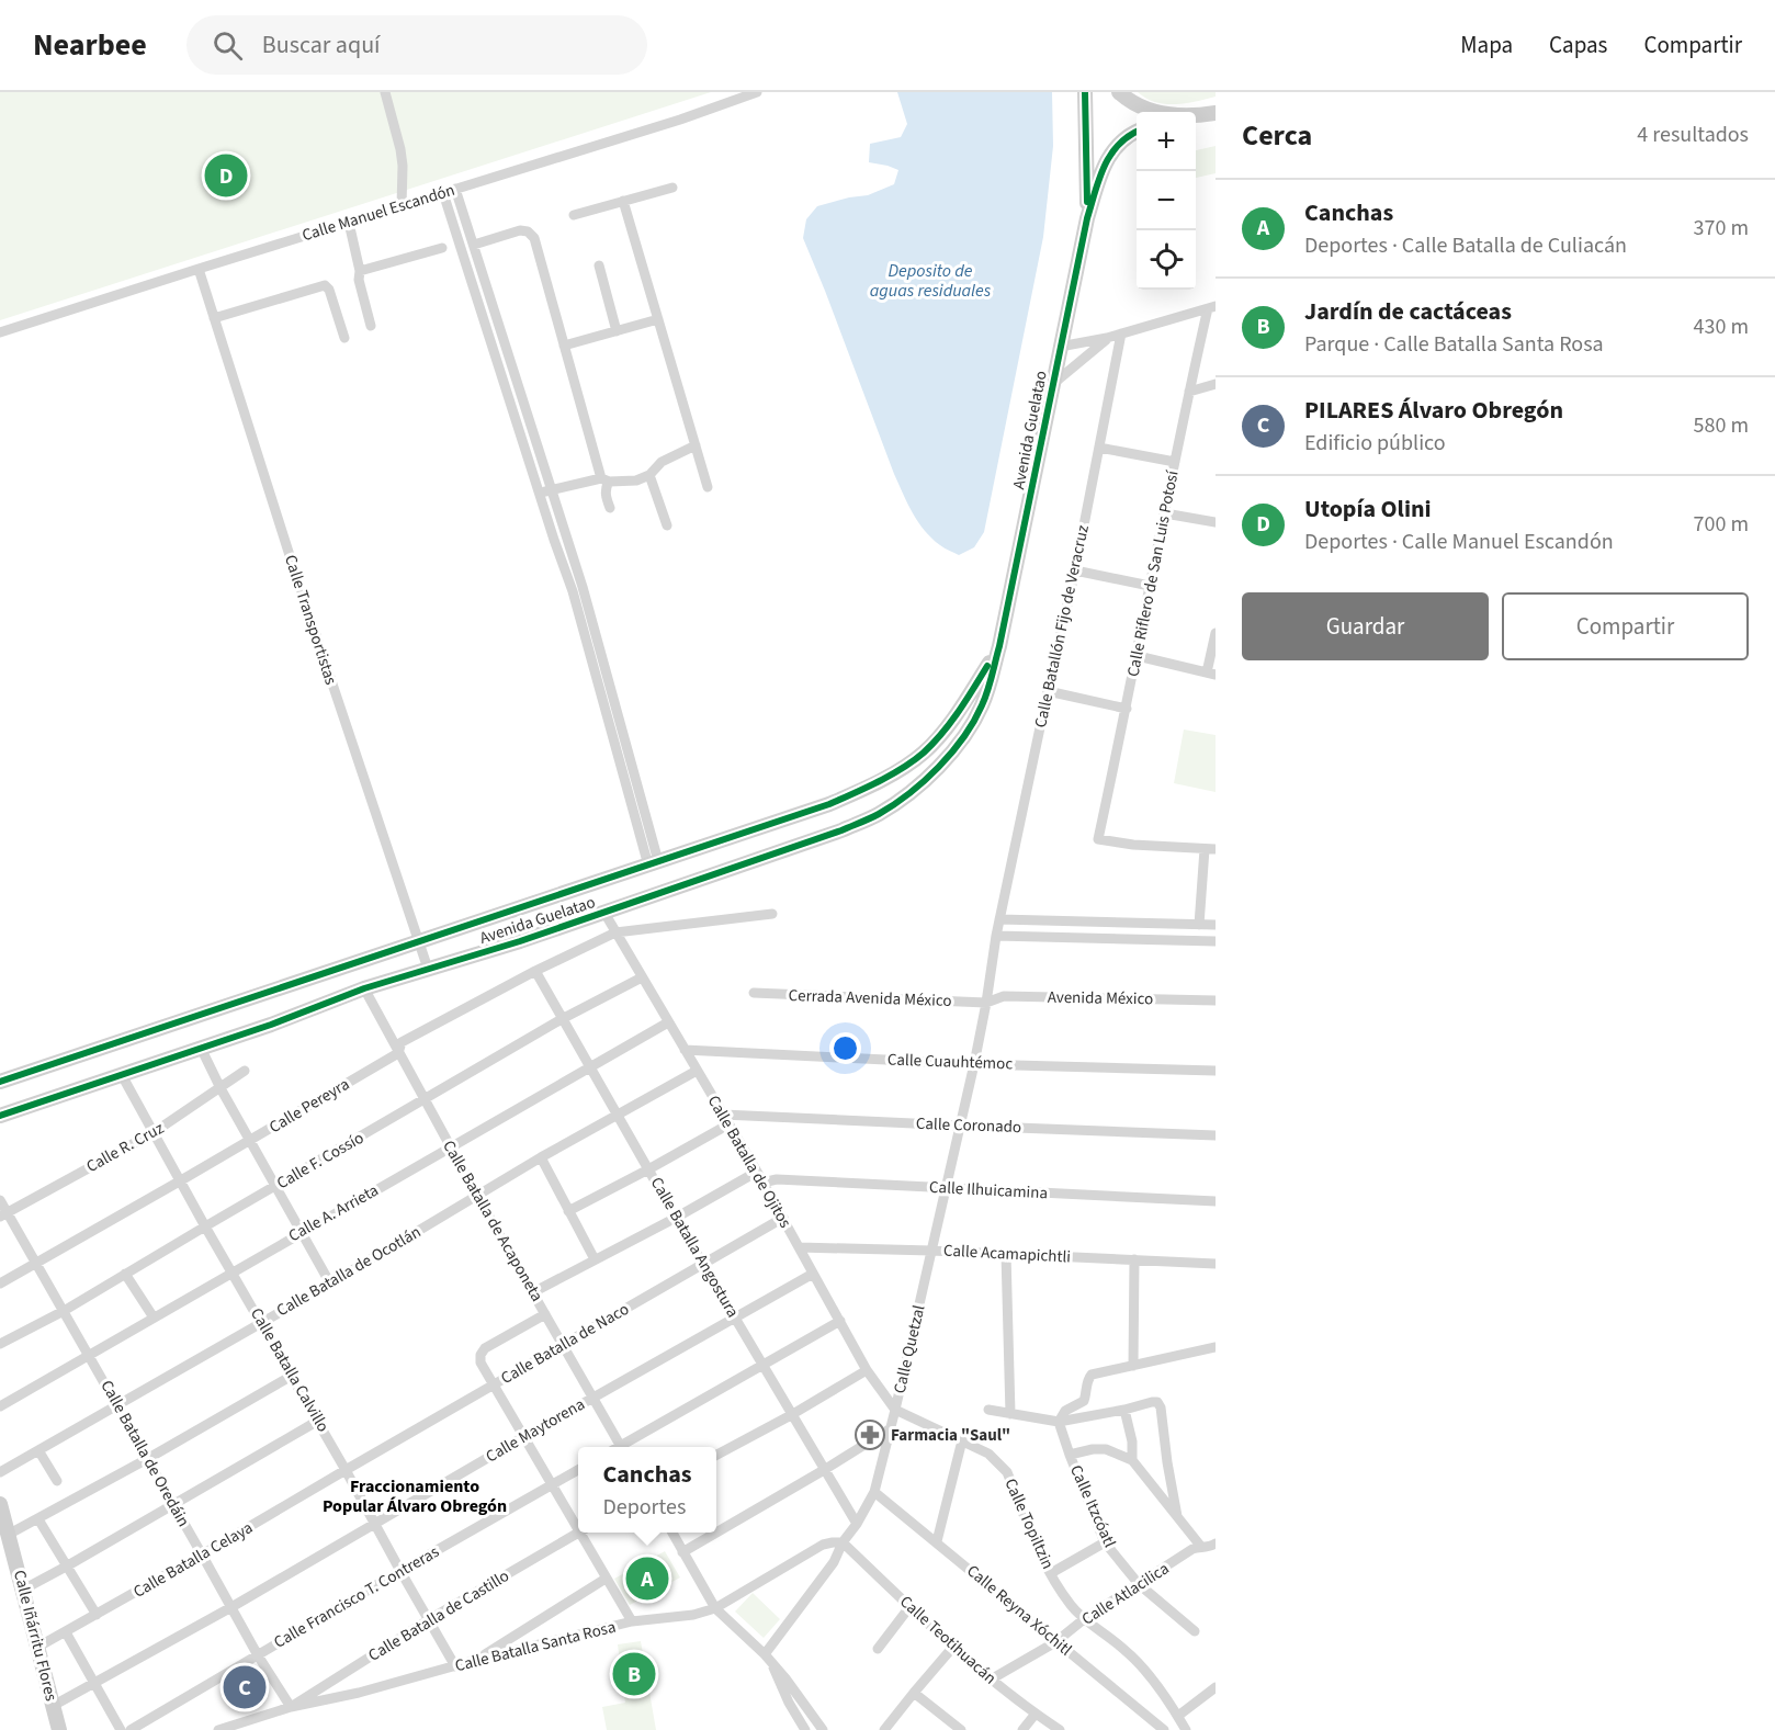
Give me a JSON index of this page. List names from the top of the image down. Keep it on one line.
{"streets":{"main road":["Avenida Guelatao","Calle Iñárritu Flores"],"street":["Calle Manuel Escandón","Calle Riflero de San Luis Potosí","Calle Transportistas","Calle Batallón Fijo de Veracruz","Cerrada Avenida México","Avenida México","Calle Cuauhtémoc","Calle Pereyra","Calle Coronado","Calle R. Cruz","Calle F. Cossío","Calle Batalla de Ojitos","Calle Ilhuicamina","Calle A. Arrieta","Calle Batalla de Acaponeta","Calle Batalla Angostura","Calle Acamapichtli","Calle Batalla de Ocotlán","Calle Batalla de Naco","Calle Quetzal","Calle Batalla Calvillo","Calle Maytorena","Calle Batalla de Oredáin","Calle Itzcóatl","Calle Topiltzin","Calle Batalla Celaya","Calle Atlacilica","Calle Francisco T. Contreras","Calle Reyna Xóchitl","Calle Batalla de Castillo","Calle Teotihuacán","Calle Batalla Santa Rosa"]},"crossings":[["Calle Manuel Escandón","Calle Transportistas"],["Avenida Guelatao","Calle Transportistas"],["Avenida Guelatao","Calle Batalla de Ojitos"],["Avenida Guelatao","Calle Batalla de Acaponeta"],["Avenida Guelatao","Calle Batalla Calvillo"],["Calle Batallón Fijo de Veracruz","Calle Quetzal"],["Cerrada Avenida México","Avenida México"],["Cerrada Avenida México","Calle Quetzal"],["Avenida México","Calle Quetzal"],["Calle Cuauhtémoc","Calle Batalla de Ojitos"],["Calle Cuauhtémoc","Calle Quetzal"],["Calle Pereyra","Calle Batalla de Ojitos"],["Calle Pereyra","Calle Batalla de Acaponeta"],["Calle Pereyra","Calle Batalla Angostura"],["Calle Pereyra","Calle Batalla Calvillo"],["Calle Pereyra","Calle Batalla de Oredáin"],["Calle Coronado","Calle Batalla de Ojitos"],["Calle Coronado","Calle Quetzal"],["Calle R. Cruz","Calle Batalla Calvillo"],["Calle R. Cruz","Calle Batalla de Oredáin"],["Calle F. Cossío","Calle Batalla de Ojitos"],["Calle F. Cossío","Calle Batalla de Acaponeta"],["Calle F. Cossío","Calle Batalla Angostura"],["Calle F. Cossío","Calle Batalla Calvillo"],["Calle F. Cossío","Calle Batalla de Oredáin"],["Calle Batalla de Ojitos","Calle Ilhuicamina"],["Calle Batalla de Ojitos","Calle A. Arrieta"],["Calle Batalla de Ojitos","Calle Acamapichtli"],["Calle Batalla de Ojitos","Calle Batalla de Ocotlán"],["Calle Batalla de Ojitos","Calle Batalla de Naco"],["Calle Batalla de Ojitos","Calle Quetzal"],["Calle Batalla de Ojitos","Calle Maytorena"],["Calle Batalla de Ojitos","Calle Topiltzin"],["Calle Ilhuicamina","Calle Quetzal"],["Calle A. Arrieta","Calle Batalla de Acaponeta"],["Calle A. Arrieta","Calle Batalla Angostura"],["Calle A. Arrieta","Calle Batalla Calvillo"],["Calle A. Arrieta","Calle Batalla de Oredáin"],["Calle Batalla de Acaponeta","Calle Batalla de Ocotlán"],["Calle Batalla de Acaponeta","Calle Batalla de Naco"],["Calle Batalla de Acaponeta","Calle Maytorena"],["Calle Batalla Angostura","Calle Batalla de Ocotlán"],["Calle Batalla Angostura","Calle Batalla de Naco"],["Calle Batalla Angostura","Calle Quetzal"],["Calle Batalla Angostura","Calle Maytorena"],["Calle Acamapichtli","Calle Quetzal"],["Calle Batalla de Ocotlán","Calle Batalla Calvillo"],["Calle Batalla de Ocotlán","Calle Batalla de Oredáin"],["Calle Batalla de Naco","Calle Batalla Calvillo"],["Calle Batalla de Naco","Calle Batalla Celaya"],["Calle Quetzal","Calle Topiltzin"],["Calle Quetzal","Calle Reyna Xóchitl"],["Calle Quetzal","Calle Teotihuacán"],["Calle Quetzal","Calle Batalla Santa Rosa"],["Calle Batalla Calvillo","Calle Maytorena"],["Calle Batalla Calvillo","Calle Batalla Celaya"],["Calle Batalla Calvillo","Calle Francisco T. Contreras"],["Calle Batalla Calvillo","Calle Batalla de Castillo"],["Calle Batalla Calvillo","Calle Batalla Santa Rosa"],["Calle Maytorena","Calle Batalla de Oredáin"],["Calle Maytorena","Calle Iñárritu Flores"],["Calle Batalla de Oredáin","Calle Batalla Celaya"],["Calle Batalla de Oredáin","Calle Francisco T. Contreras"],["Calle Batalla de Oredáin","Calle Batalla de Castillo"],["Calle Batalla de Oredáin","Calle Batalla Santa Rosa"],["Calle Itzcóatl","Calle Atlacilica"],["Calle Topiltzin","Calle Atlacilica"],["Calle Batalla Celaya","Calle Iñárritu Flores"],["Calle Atlacilica","Calle Reyna Xóchitl"],["Calle Atlacilica","Calle Teotihuacán"],["Calle Batalla de Castillo","Calle Batalla Santa Rosa"],["Calle Teotihuacán","Calle Batalla Santa Rosa"]],"districts":["Fraccionamiento Popular Álvaro Obregón"],"water":["Deposito de aguas residuales"],"places":{"pharmacy":["Farmacia \"Saul\""]},"page":{"header":"Nearbee","search":"Buscar aquí","nav":["Mapa","Capas","Compartir"],"heading":["Cerca","4 resultados"],"map_buttons":["+","−"],"pins":["D","A","B","C"],"list":[{"mark":"A","name":"Canchas","note":"Deportes · Calle Batalla de Culiacán","value":"370 m"},{"mark":"B","name":"Jardín de cactáceas","note":"Parque · Calle Batalla Santa Rosa","value":"430 m"},{"mark":"C","name":"PILARES Álvaro Obregón","note":"Edificio público","value":"580 m"},{"mark":"D","name":"Utopía Olini","note":"Deportes · Calle Manuel Escandón","value":"700 m"}],"buttons":["Guardar","Compartir"],"popup":["Canchas","Deportes"]}}
